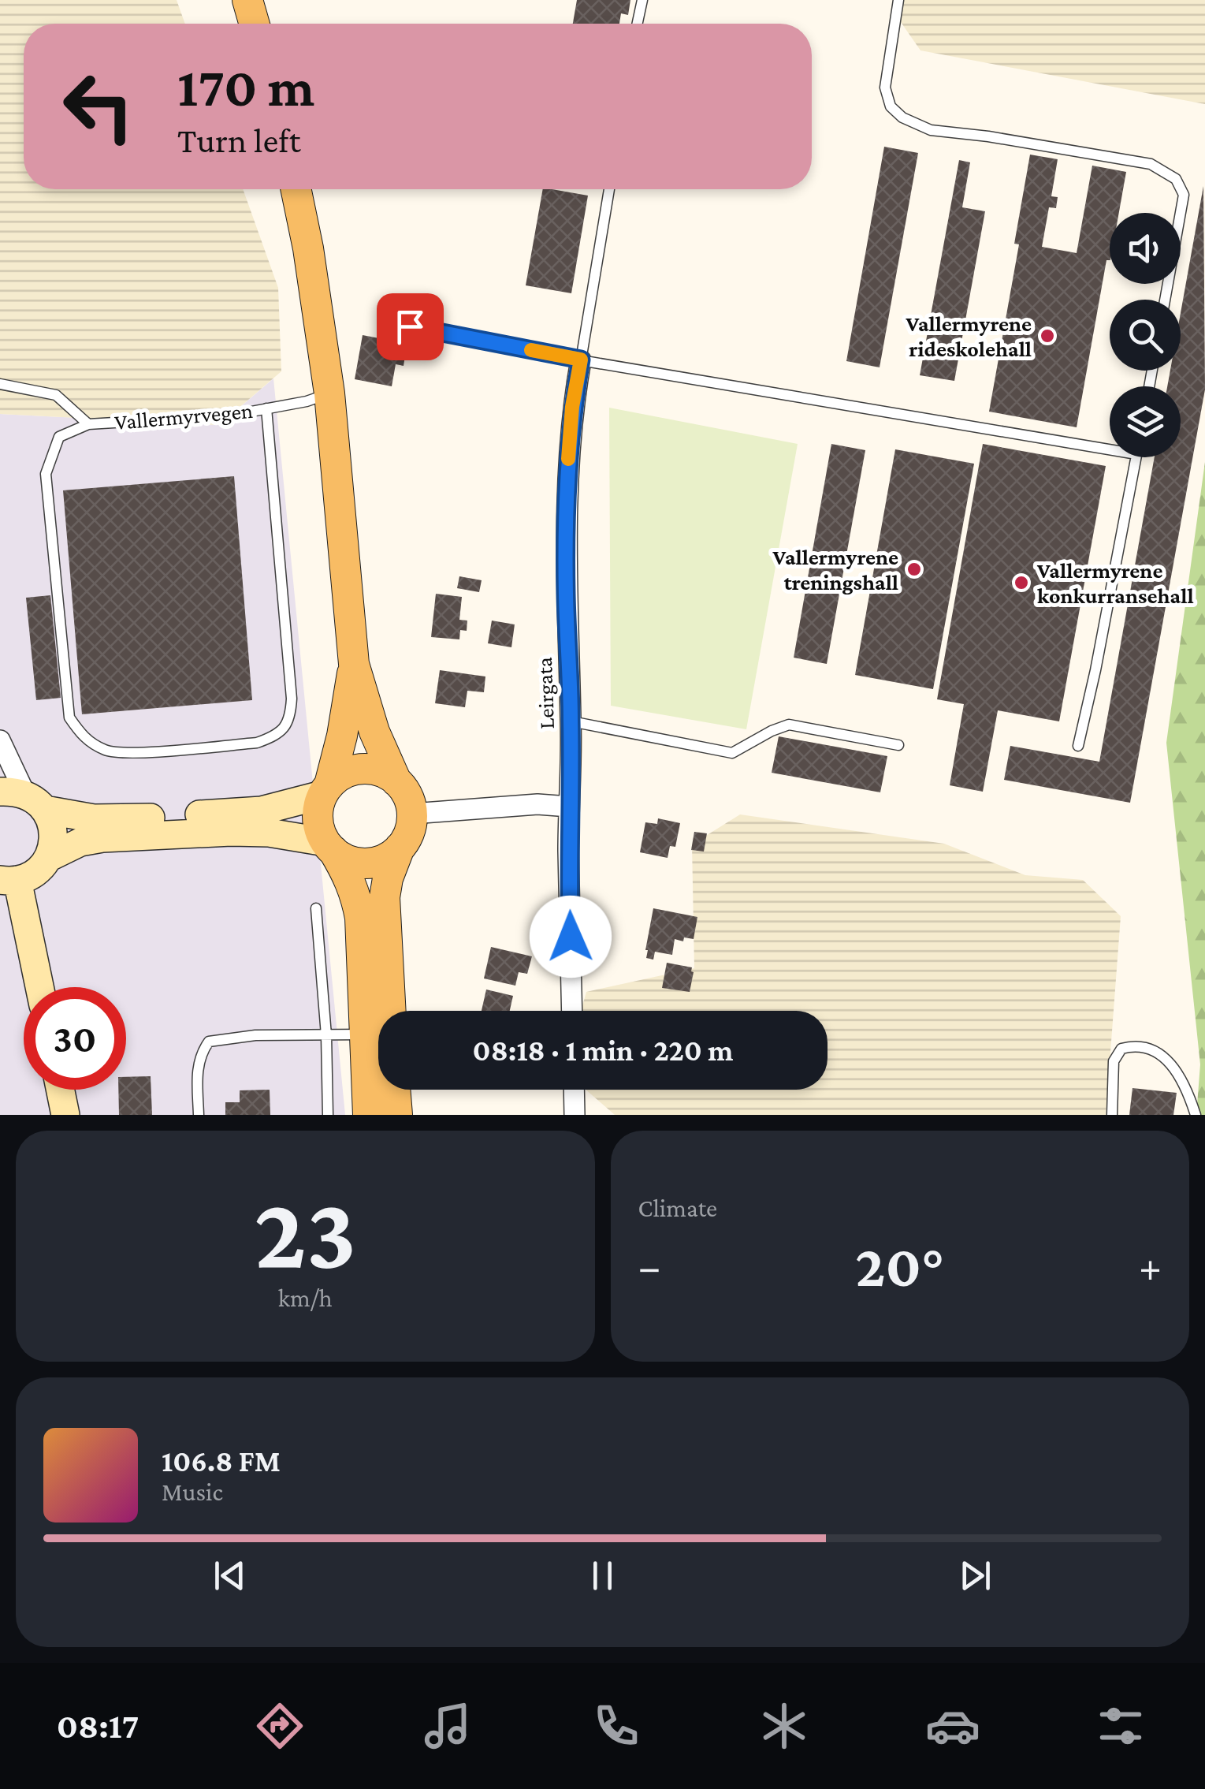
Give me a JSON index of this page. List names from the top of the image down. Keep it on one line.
{"streets":{"street":["Leirgata"],"lane":["Vallermyrvegen"]},"places":["Vallermyrene rideskolehall","Vallermyrene treningshall","Vallermyrene konkurransehall"],"page":{"turn":["170 m","Turn left"],"limit":"30","trip":"08:18 · 1 min · 220 m","tile":[["23","km/h"],"Climate"],"heat":["−","20°","+"],"song":["106.8 FM","Music"],"tabs":"08:17"}}
